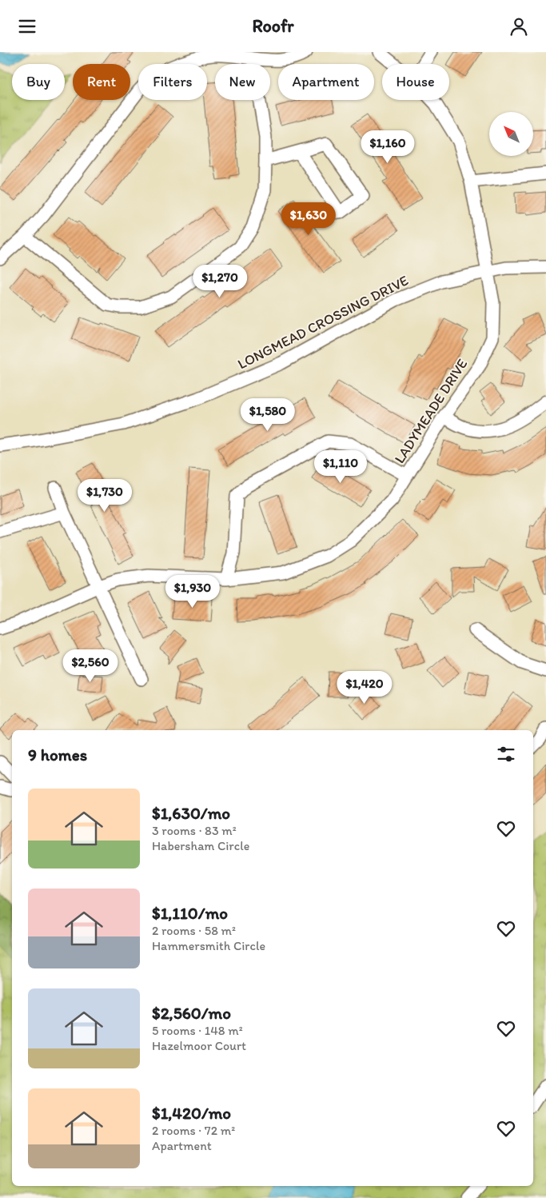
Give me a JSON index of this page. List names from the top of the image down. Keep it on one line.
{"streets":{"street":["LONGMEAD CROSSING DRIVE","LADYMEADE DRIVE"]},"crossings":[["LONGMEAD CROSSING DRIVE","LADYMEADE DRIVE"]],"north":"top left","page":{"header":"Roofr","chip":["Buy","Rent","Filters","New","Apartment","House"],"price":["$1,160","$1,630","$1,270","$1,580","$1,110","$1,730","$1,930","$2,560","$1,420"],"heading":"9 homes","list":[{"name":"$1,630/mo","note":"3 rooms · 83 m² · Habersham Circle"},{"name":"$1,110/mo","note":"2 rooms · 58 m² · Hammersmith Circle"},{"name":"$2,560/mo","note":"5 rooms · 148 m² · Hazelmoor Court"},{"name":"$1,420/mo","note":"2 rooms · 72 m² · Apartment"}]}}
